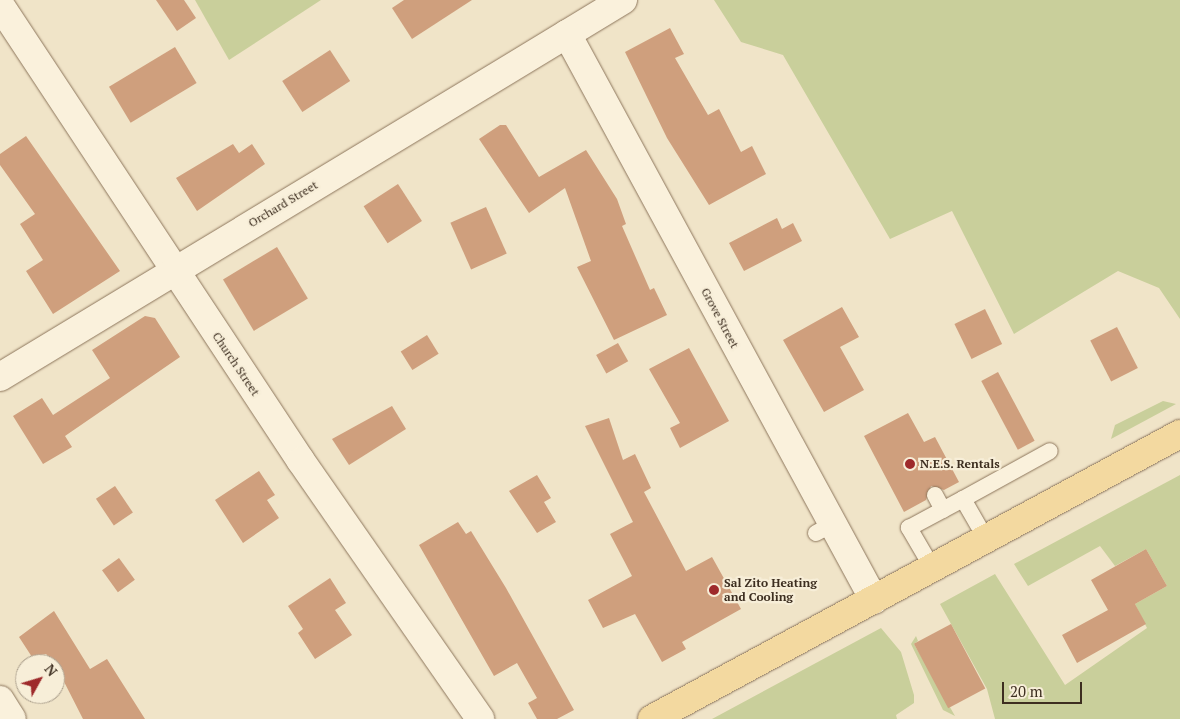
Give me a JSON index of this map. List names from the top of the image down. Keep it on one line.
{"streets":{"street":["Orchard Street","Grove Street","Church Street"]},"crossings":[["Orchard Street","Grove Street"],["Orchard Street","Church Street"]],"places":["N.E.S. Rentals","Sal Zito Heating and Cooling"],"scale_bar":"20 m","north":"top right"}
